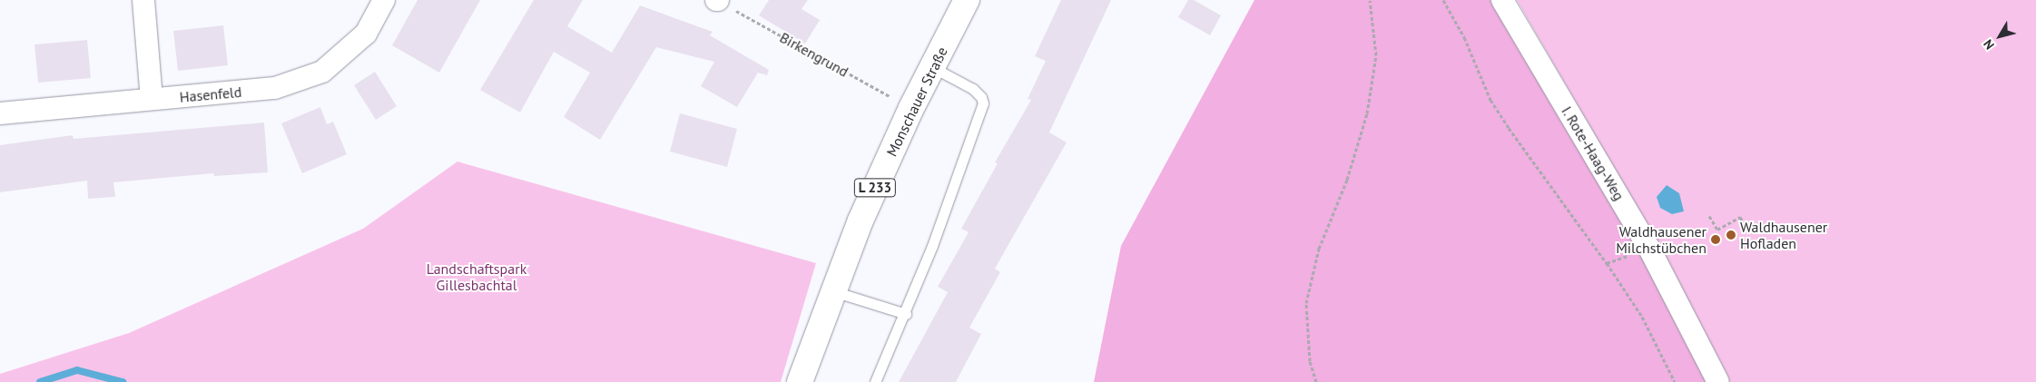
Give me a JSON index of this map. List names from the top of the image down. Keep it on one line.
{"streets":{"main road":["Monschauer Straße","L 233"],"street":["Hasenfeld","I. Rote-Haag-Weg"],"path":["Birkengrund"]},"crossings":[["Birkengrund","Monschauer Straße"]],"parks":["Landschaftspark Gillesbachtal"],"places":["Waldhausener Hofladen","Waldhausener Milchstübchen"],"north":"bottom left"}
